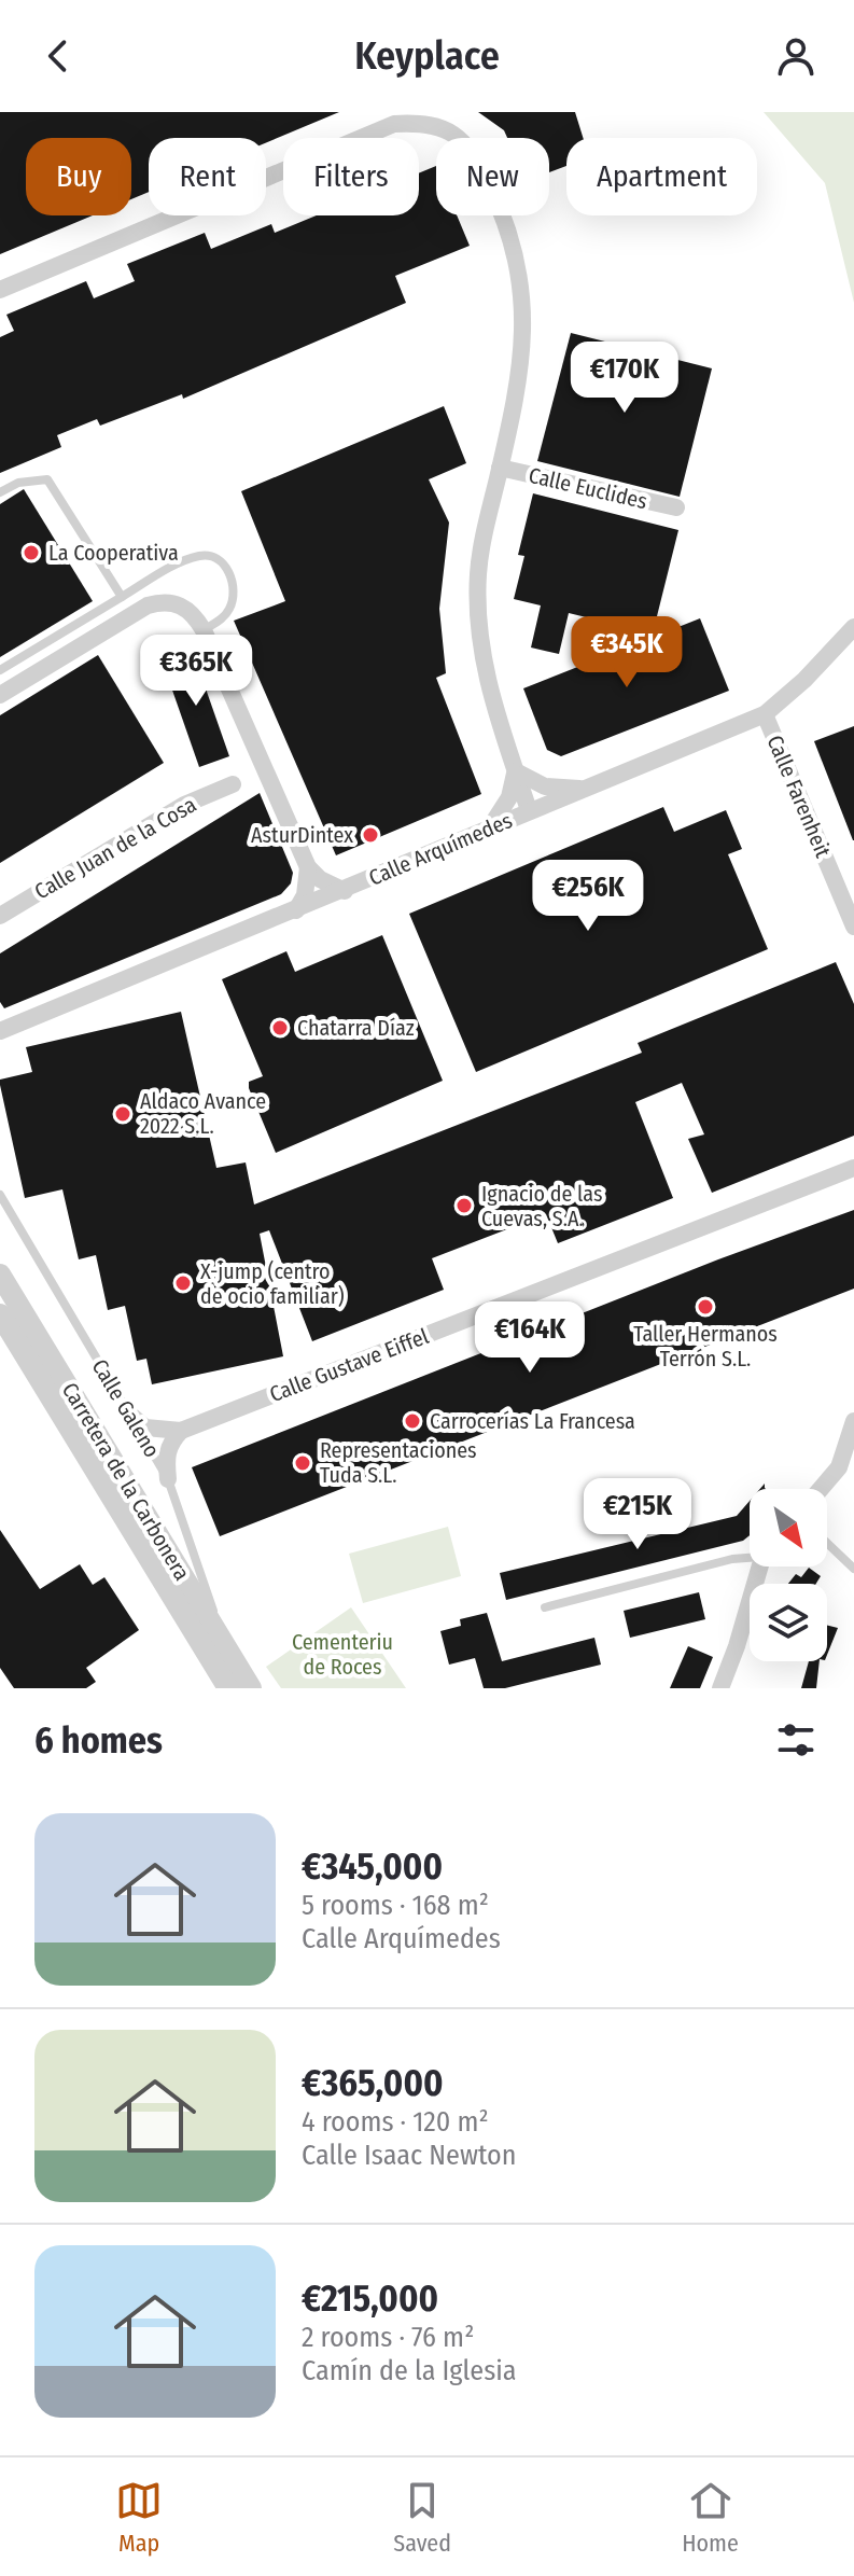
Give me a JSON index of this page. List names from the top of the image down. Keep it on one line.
{"streets":{"street":["Calle Euclides","Calle Farenheit","Calle Juan de la Cosa","Calle Arquímedes","Calle Gustave Eiffel","Carretera de la Carbonera"],"lane":["Calle Galeno"]},"crossings":[["Calle Farenheit","Calle Arquímedes"],["Calle Galeno","Carretera de la Carbonera"]],"parks":["Cementeriu de Roces"],"places":["La Cooperativa","AsturDintex","Chatarra Díaz","Aldaco Avance 2022 S.L.","Ignacio de las Cuevas, S.A.","X-jump (centro de ocio familiar)","Taller Hermanos Terrón S.L.","Carrocerías La Francesa","Representaciones Tuda S.L."],"north":"bottom right","page":{"header":"Keyplace","chip":["Buy","Rent","Filters","New","Apartment"],"price":["€170K","€345K","€365K","€256K","€164K","€215K"],"heading":"6 homes","list":[{"name":"€345,000","note":"5 rooms · 168 m² · Calle Arquímedes"},{"name":"€365,000","note":"4 rooms · 120 m² · Calle Isaac Newton"},{"name":"€215,000","note":"2 rooms · 76 m² · Camín de la Iglesia"}],"tabs":["Map","Saved","Home"]}}
